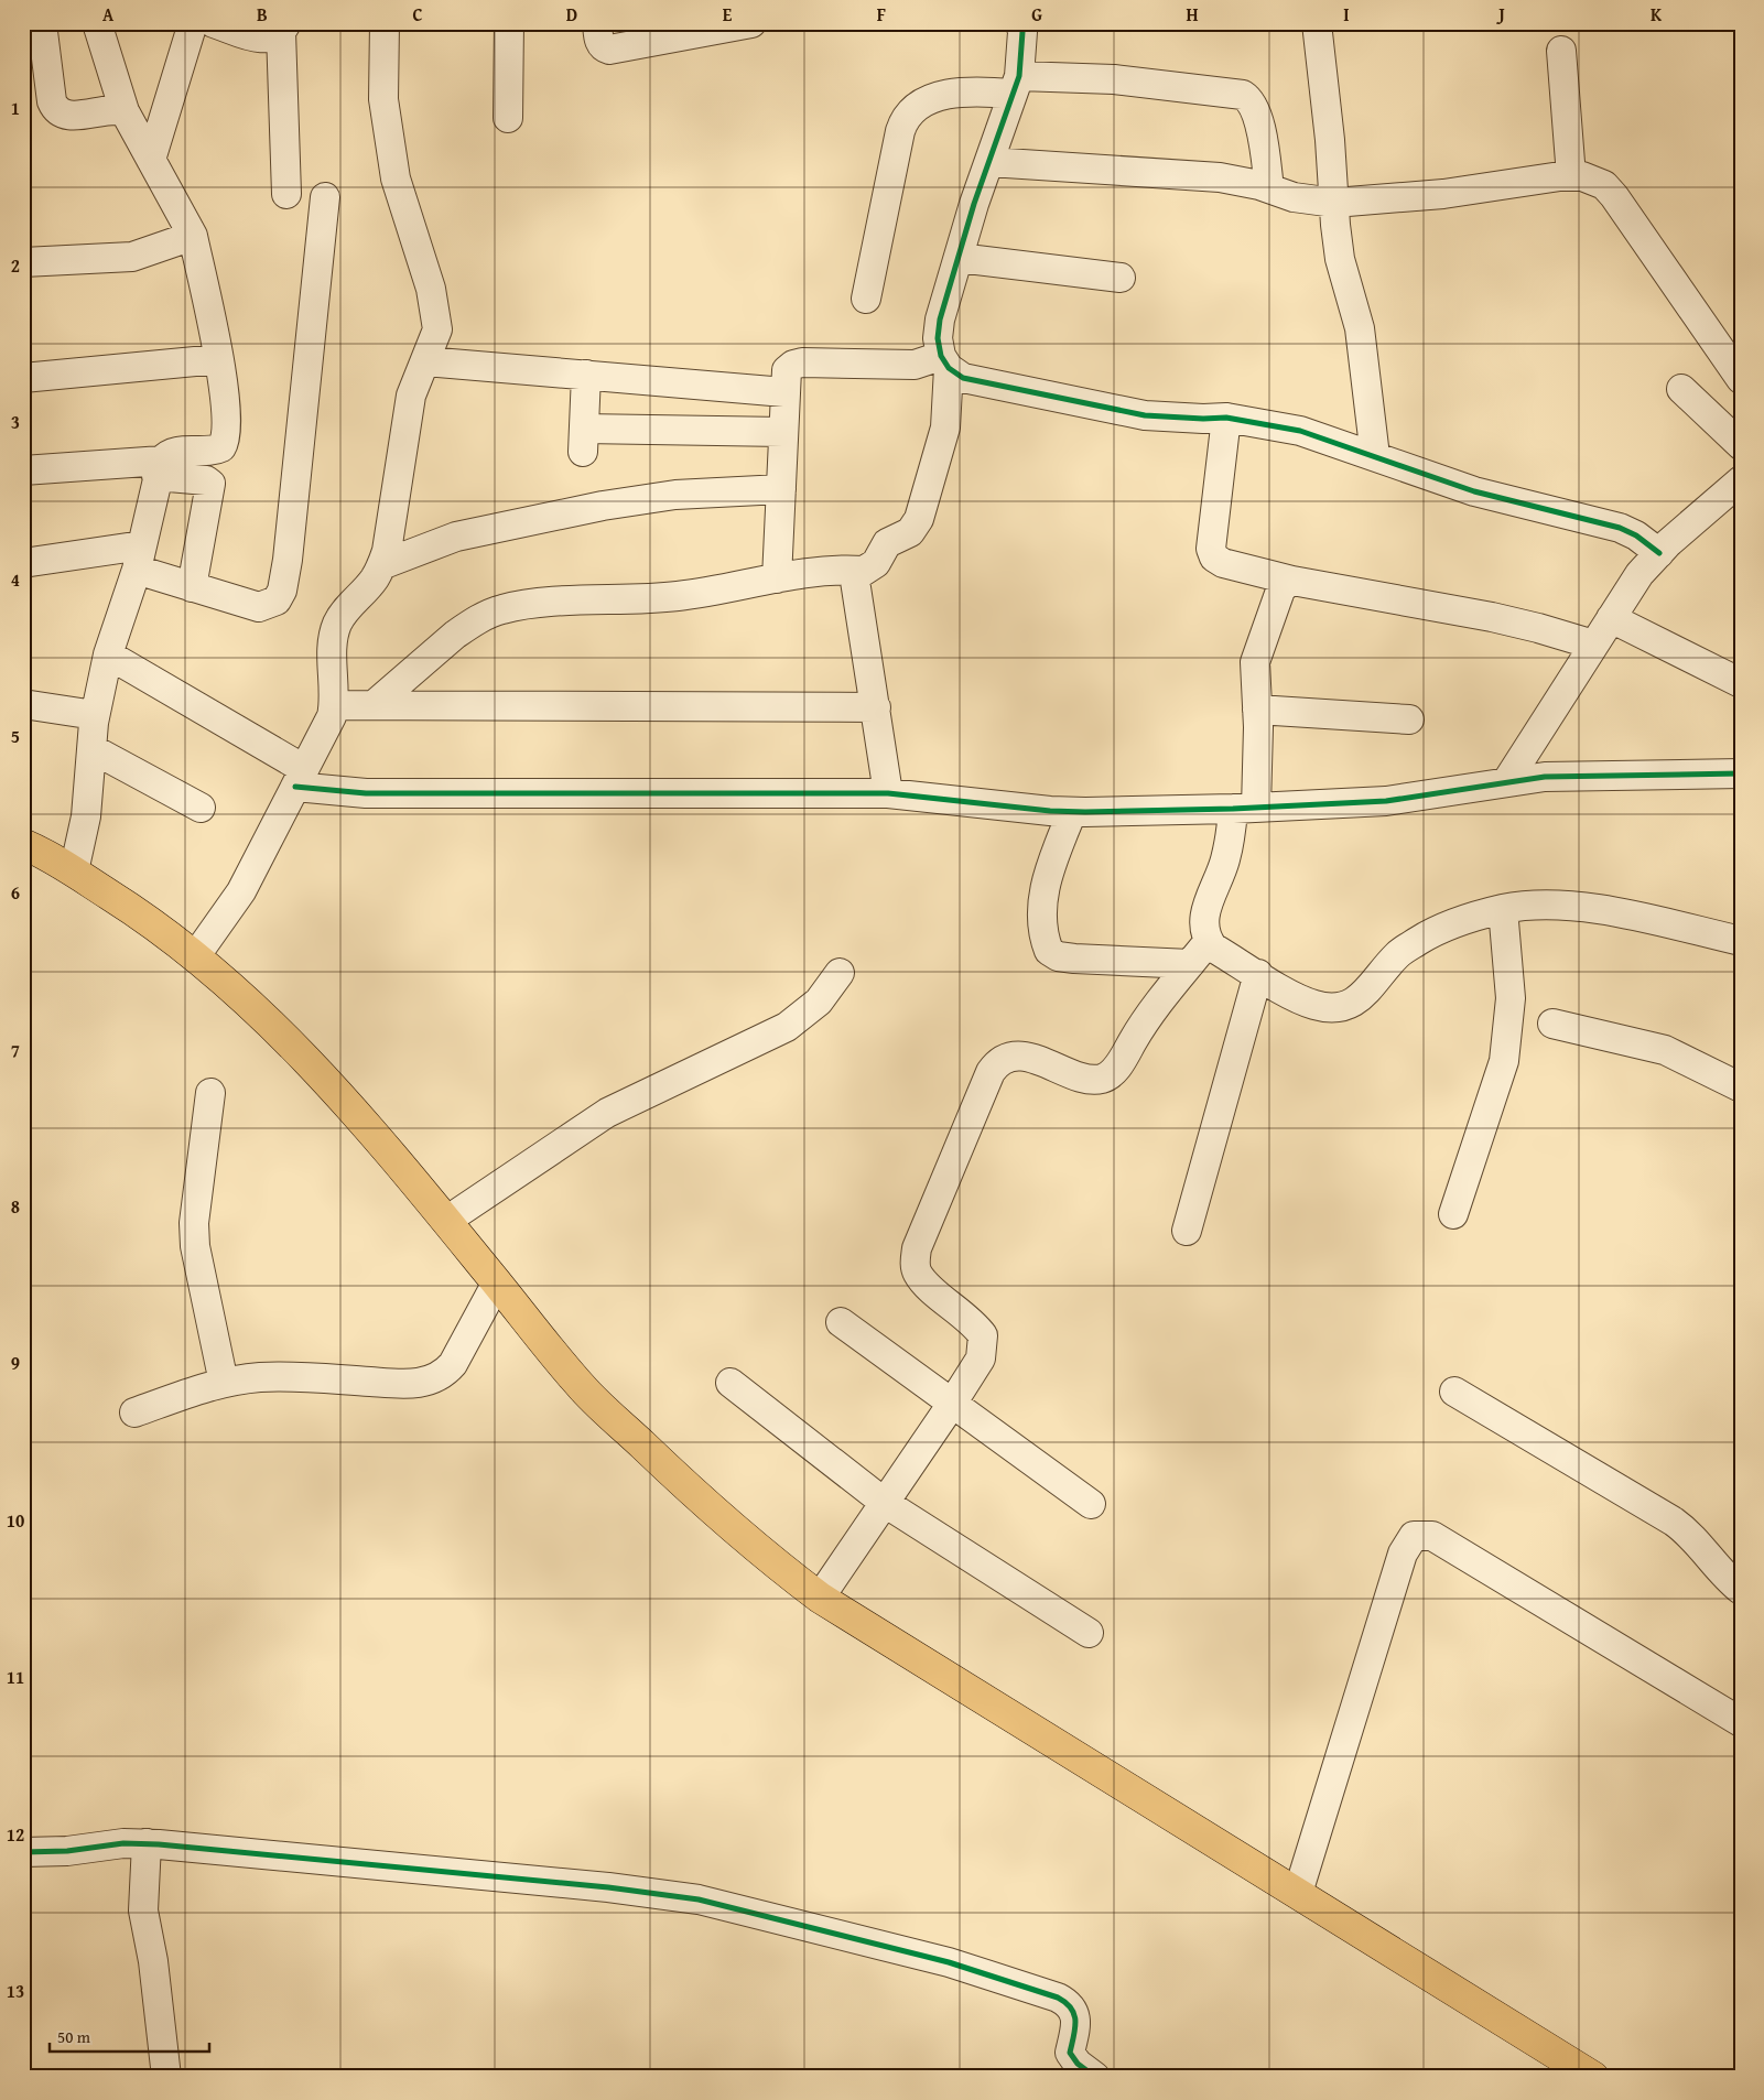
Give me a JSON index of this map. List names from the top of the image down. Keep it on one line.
{"scale_bar":"50 m","grid":{"columns":["A","B","C","D","E","F","G","H","I","J","K"],"rows":["1","2","3","4","5","6","7","8","9","10","11","12","13"]}}
